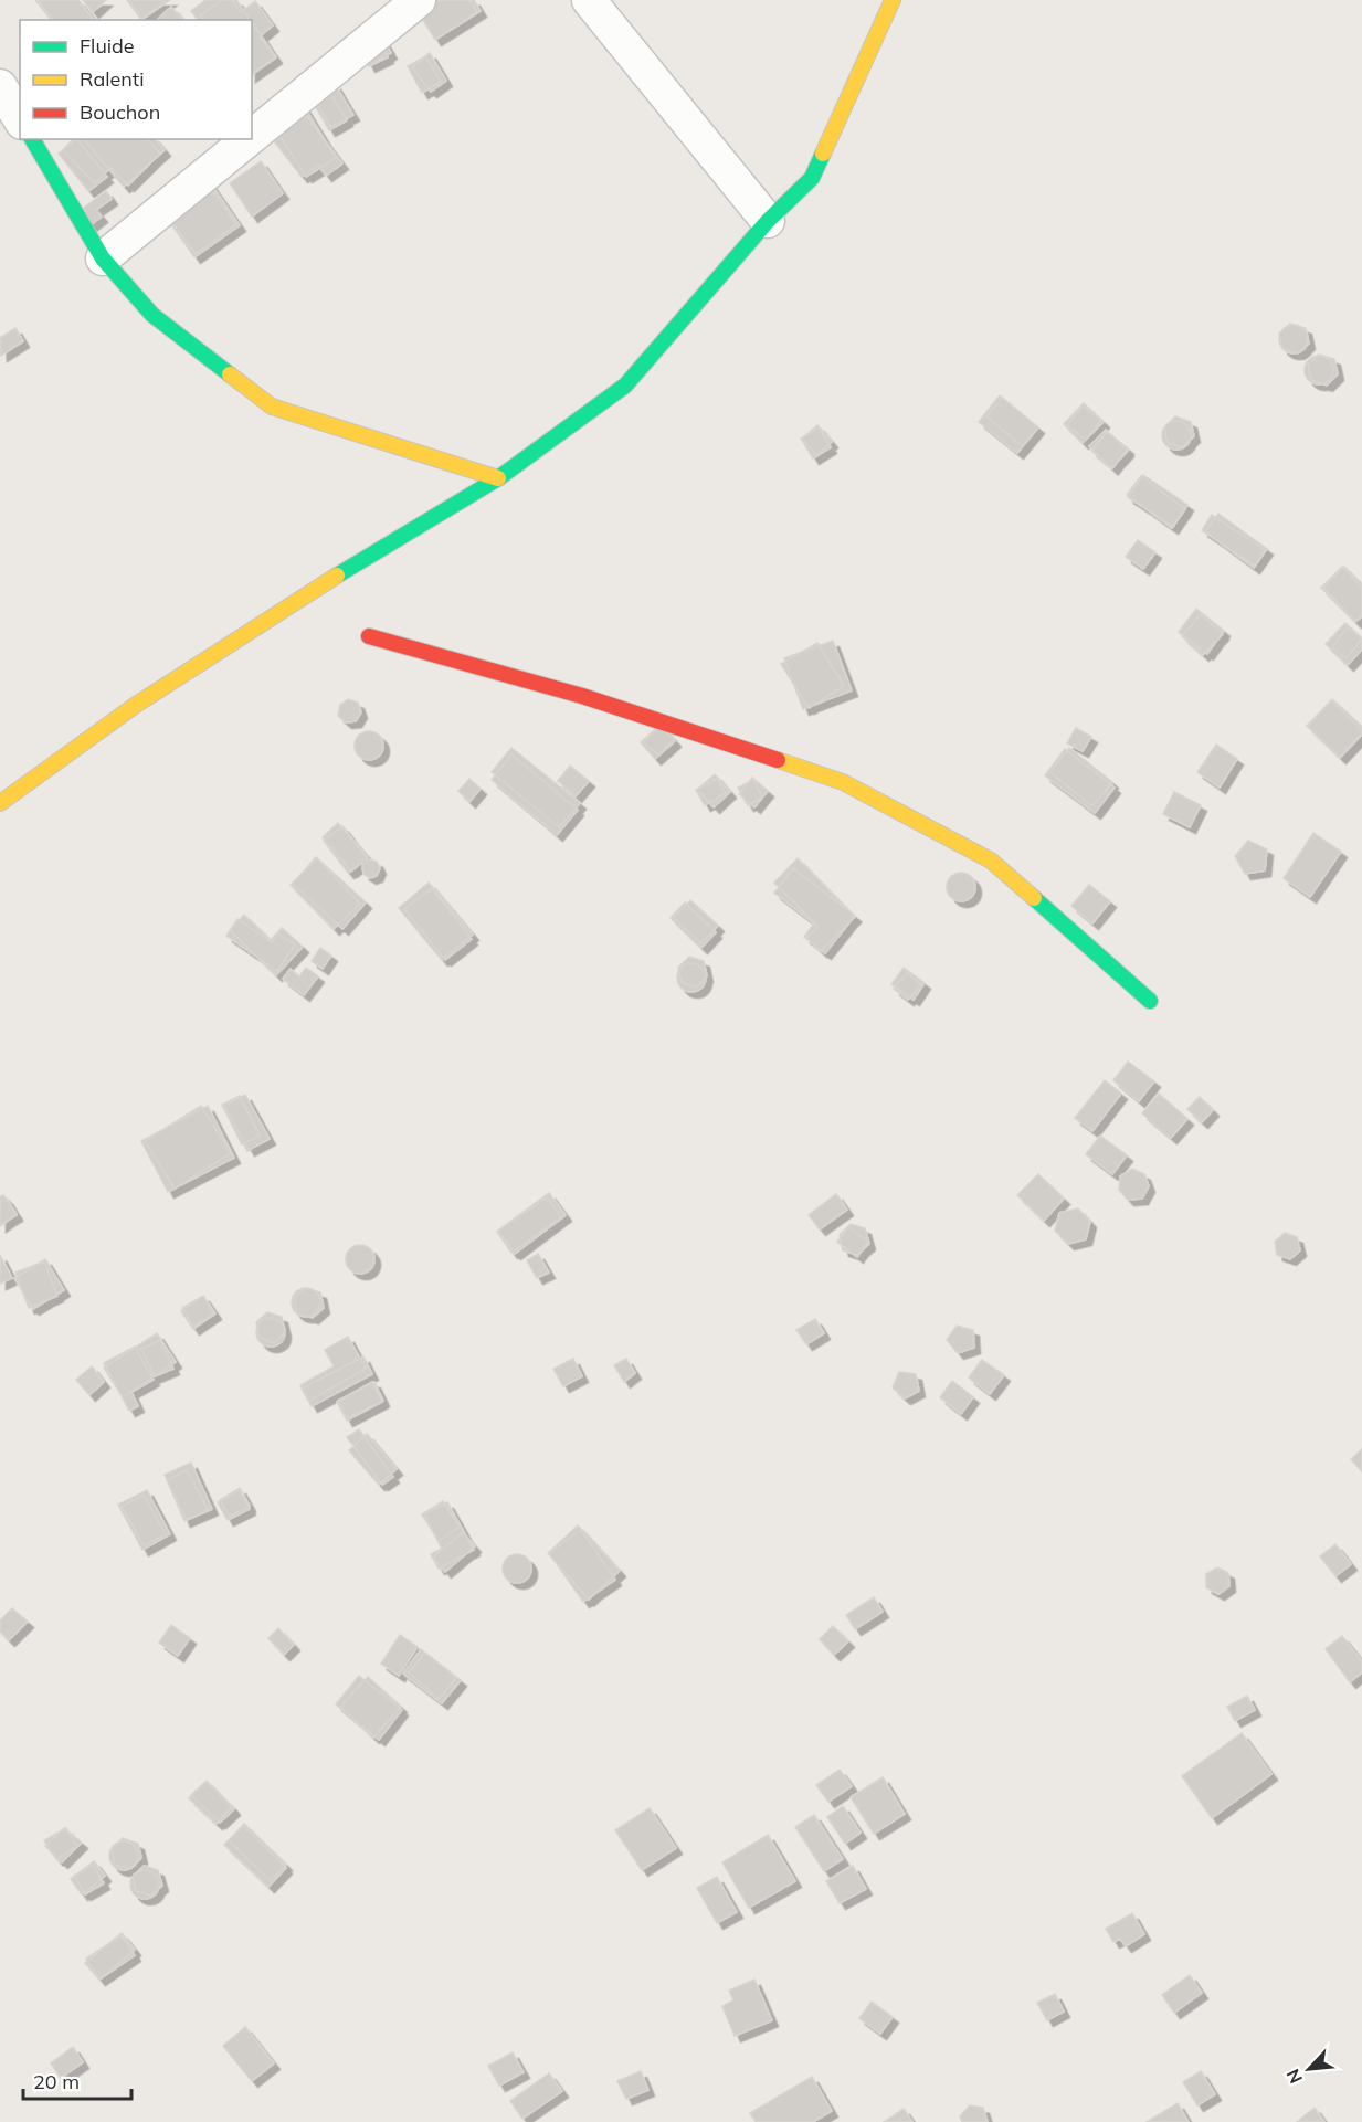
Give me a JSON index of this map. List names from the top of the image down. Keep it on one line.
{"legend":["Fluide","Ralenti","Bouchon"],"scale_bar":"20 m","north":"bottom left"}
